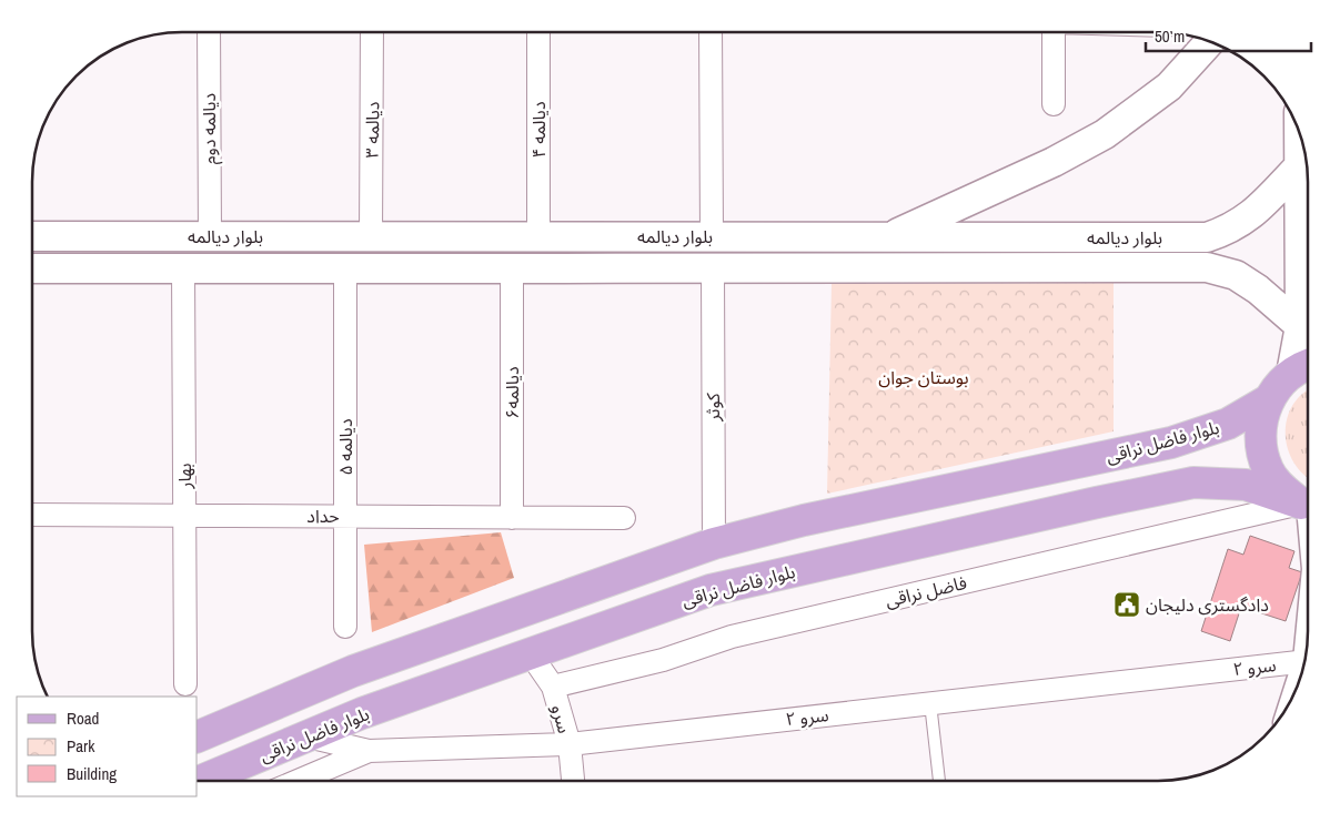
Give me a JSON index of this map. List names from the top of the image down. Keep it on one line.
{"streets":{"main road":["بلوار فاضل نراقی"],"street":["دیالمه دوم","دیالمه ۳","دیالمه ۴","بلوار دیالمه","دیالمه۶","کوثر","دیالمه ۵","بهار","حداد","فاضل نراقی","سرو ۲","سرو"]},"crossings":[["دیالمه دوم","بلوار دیالمه"],["دیالمه ۳","بلوار دیالمه"],["دیالمه ۴","بلوار دیالمه"],["بلوار دیالمه","دیالمه۶"],["بلوار دیالمه","کوثر"],["بلوار دیالمه","دیالمه ۵"],["بلوار دیالمه","بهار"],["دیالمه۶","حداد"],["کوثر","بلوار فاضل نراقی"],["بلوار فاضل نراقی","سرو ۲"],["بلوار فاضل نراقی","سرو"],["دیالمه ۵","حداد"],["بهار","حداد"],["فاضل نراقی","سرو"],["سرو ۲","سرو"]],"parks":["بوستان جوان"],"places":{"public building":["دادگستری دلیجان"]},"legend":["Road","Park","Building"],"scale_bar":"50 m"}
